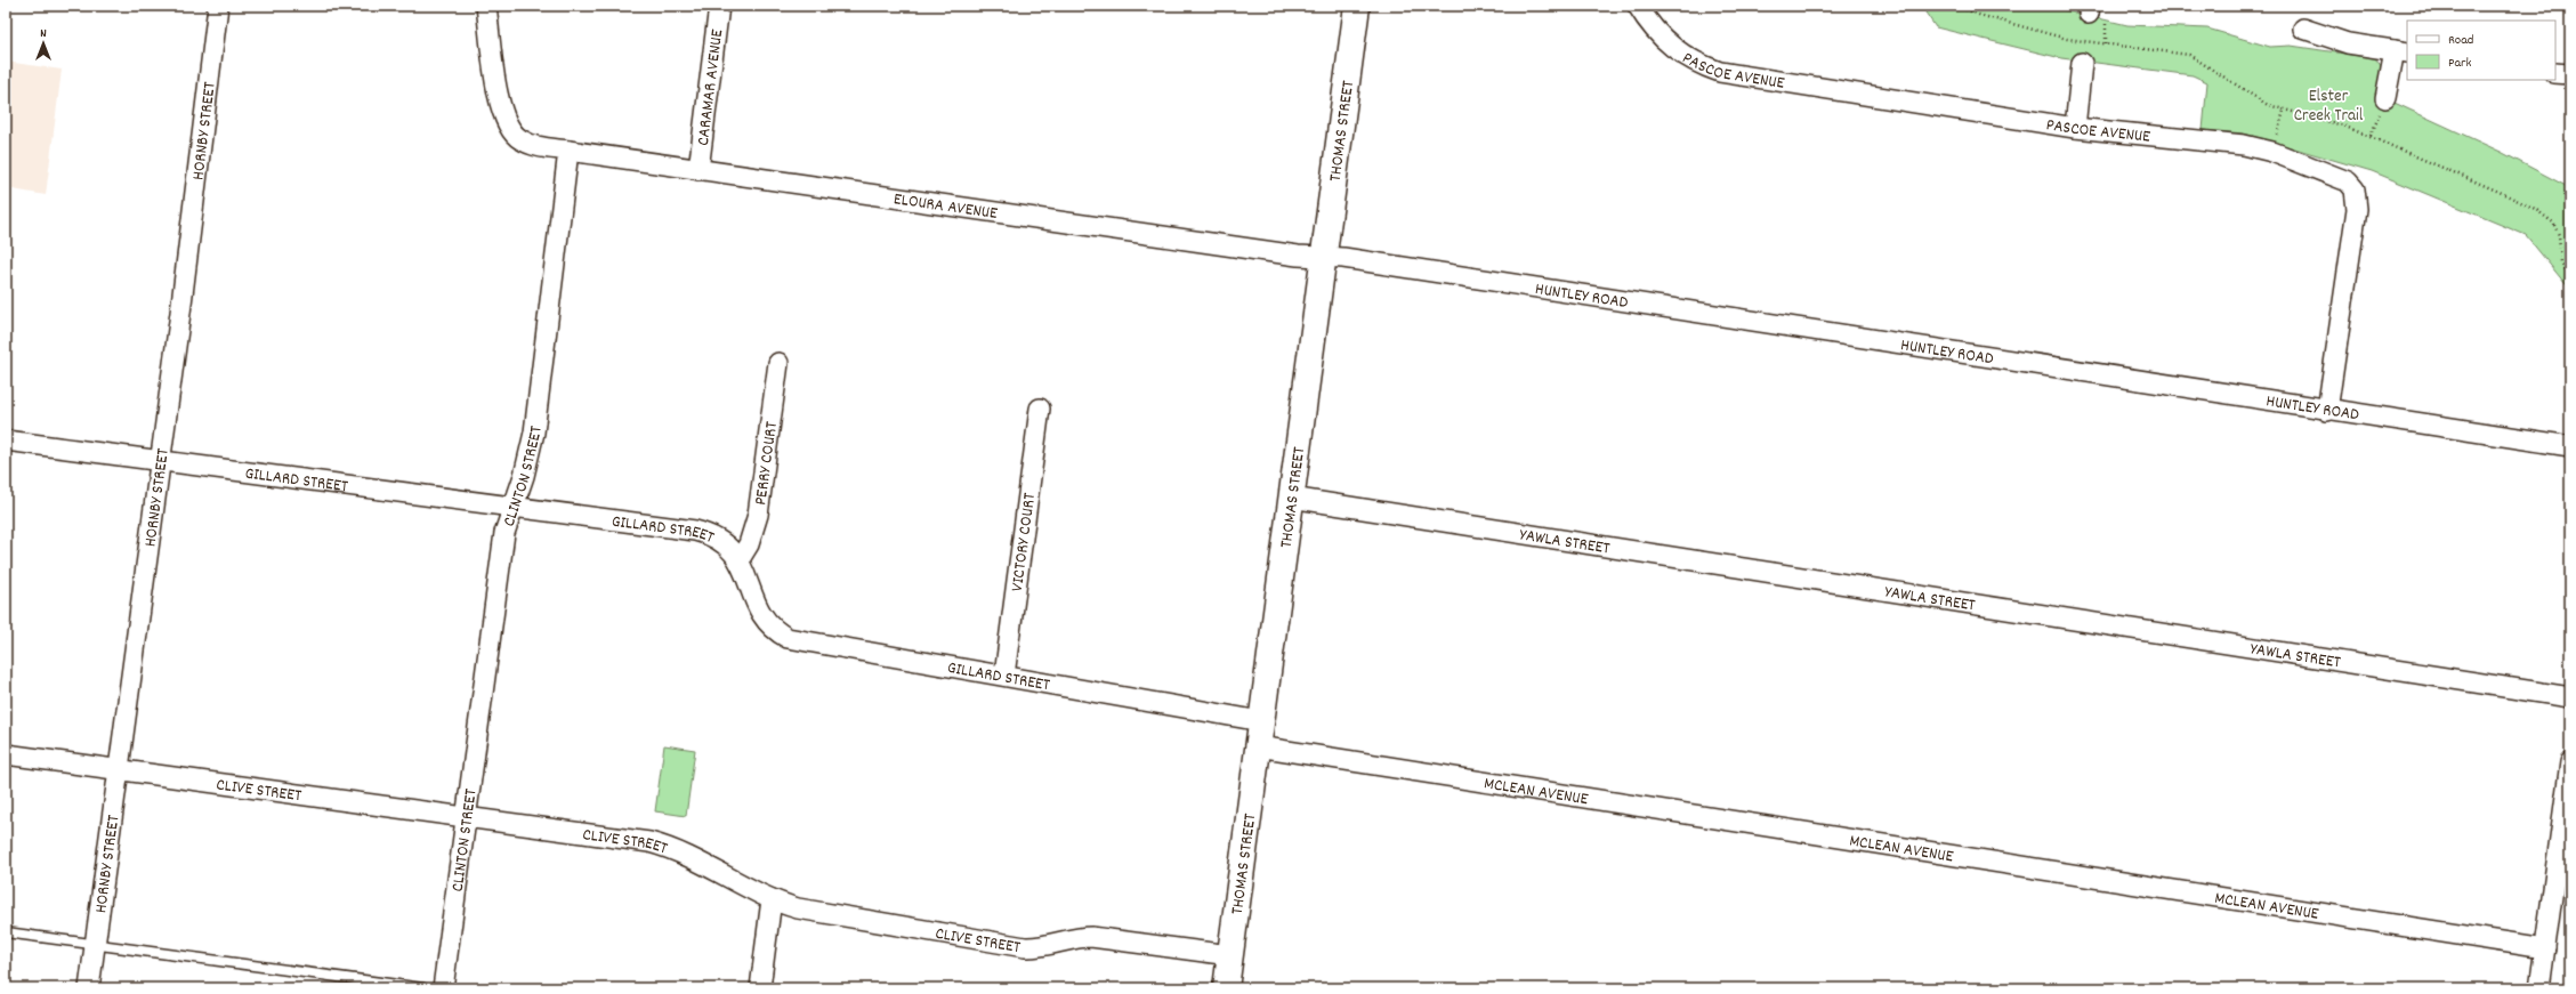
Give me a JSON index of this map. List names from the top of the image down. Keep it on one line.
{"streets":{"street":["PASCOE AVENUE","CARAMAR AVENUE","HORNBY STREET","THOMAS STREET","ELOURA AVENUE","HUNTLEY ROAD","PERRY COURT","CLINTON STREET","GILLARD STREET","YAWLA STREET","VICTORY COURT","CLIVE STREET","MCLEAN AVENUE"]},"crossings":[["PASCOE AVENUE","HUNTLEY ROAD"],["CARAMAR AVENUE","ELOURA AVENUE"],["HORNBY STREET","GILLARD STREET"],["HORNBY STREET","CLIVE STREET"],["THOMAS STREET","ELOURA AVENUE"],["THOMAS STREET","HUNTLEY ROAD"],["THOMAS STREET","GILLARD STREET"],["THOMAS STREET","YAWLA STREET"],["THOMAS STREET","CLIVE STREET"],["THOMAS STREET","MCLEAN AVENUE"],["ELOURA AVENUE","HUNTLEY ROAD"],["ELOURA AVENUE","CLINTON STREET"],["PERRY COURT","GILLARD STREET"],["CLINTON STREET","GILLARD STREET"],["CLINTON STREET","CLIVE STREET"],["GILLARD STREET","VICTORY COURT"]],"parks":["Elster Creek Trail"],"legend":["Road","Park"],"north":"top"}
